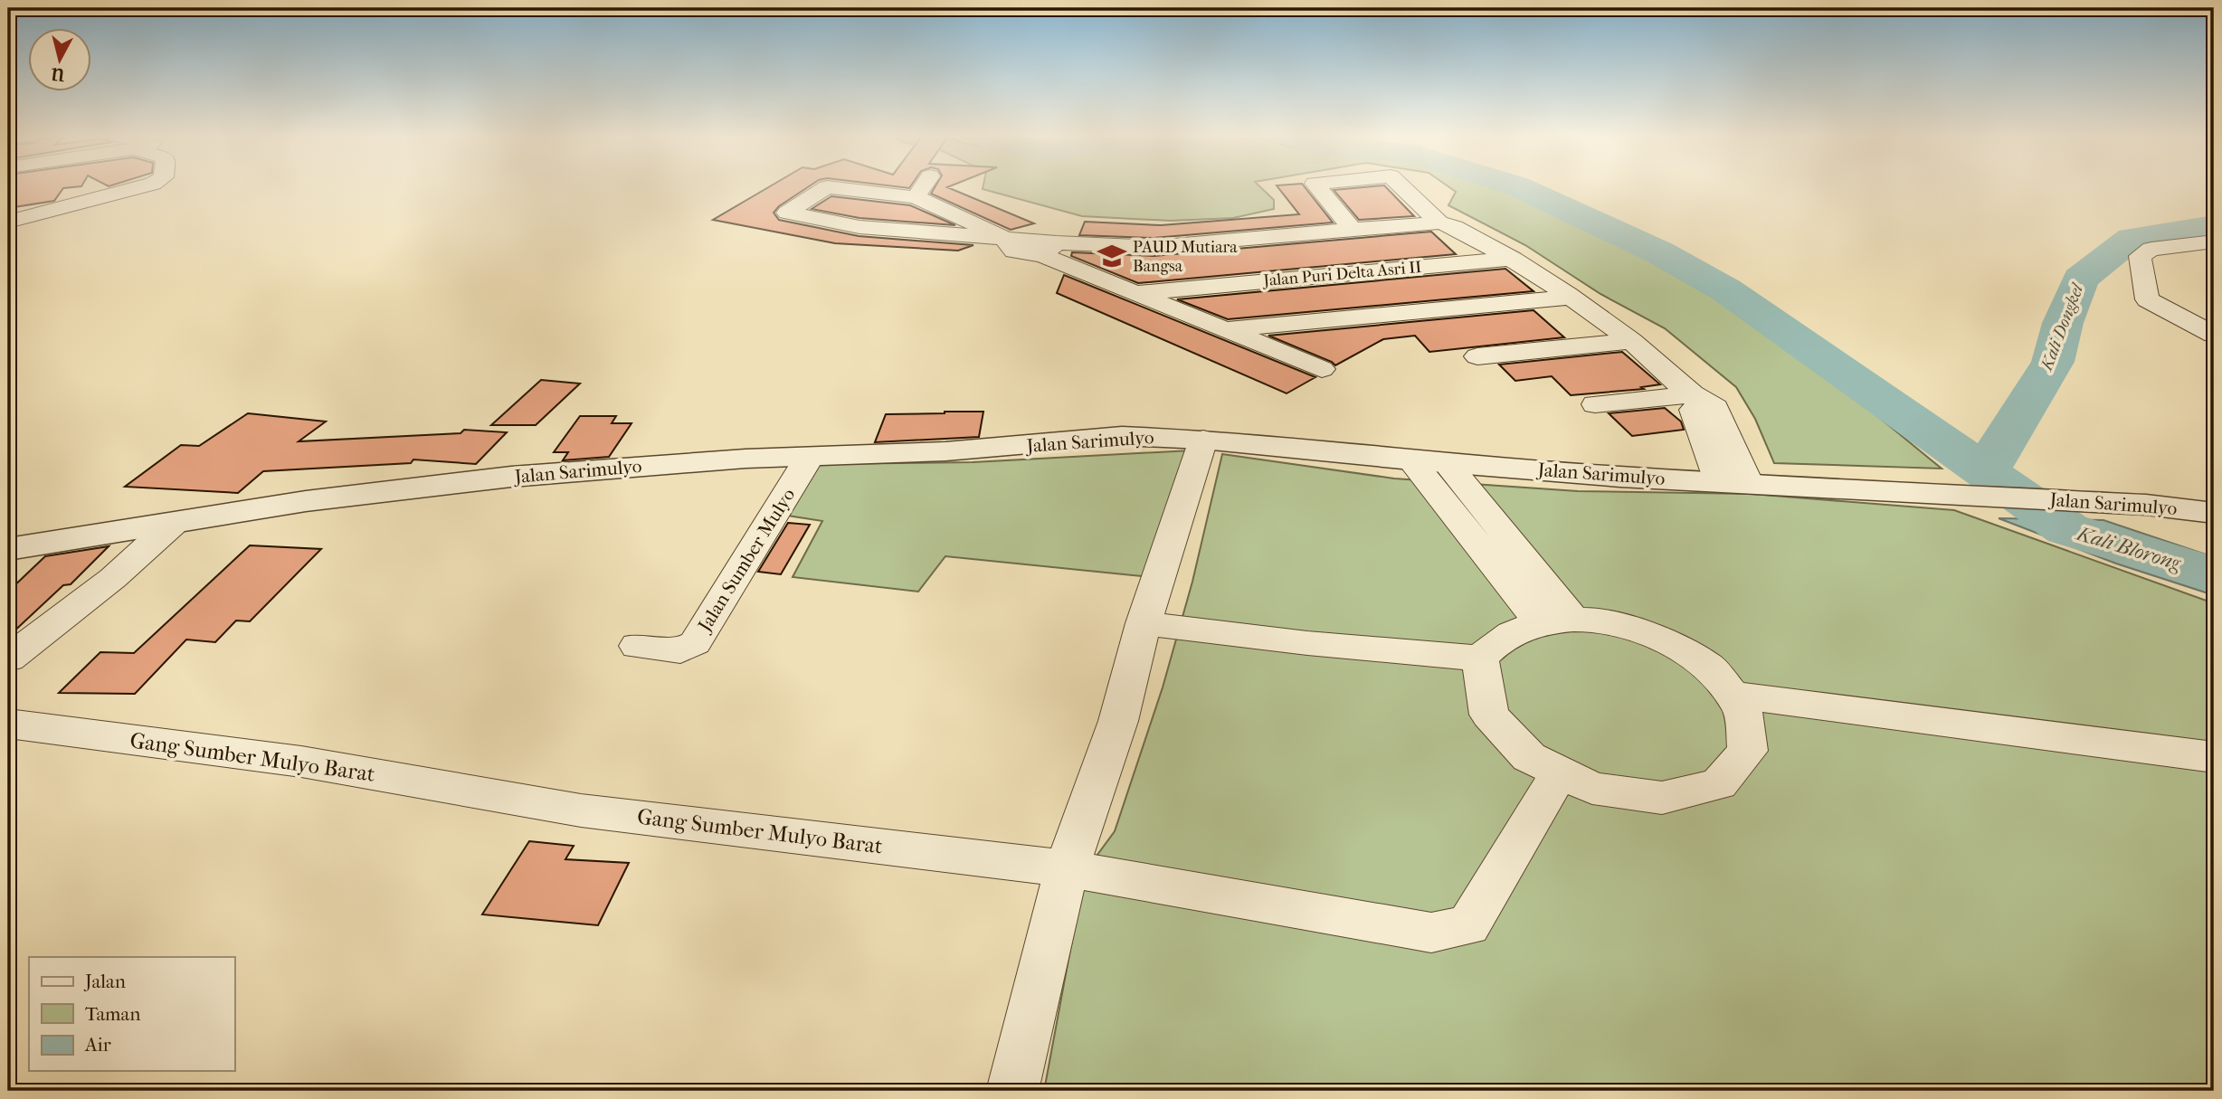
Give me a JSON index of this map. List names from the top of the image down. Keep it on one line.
{"streets":{"street":["Jalan Puri Delta Asri II","Jalan Sarimulyo","Jalan Sumber Mulyo","Gang Sumber Mulyo Barat"]},"crossings":[["Jalan Puri Delta Asri II","Jalan Sarimulyo"],["Jalan Sarimulyo","Jalan Sumber Mulyo"]],"water":["Kali Dongkel","Kali Blorong"],"places":{"school or university":["PAUD Mutiara Bangsa"]},"legend":["Jalan","Taman","Air"],"north":"bottom"}
